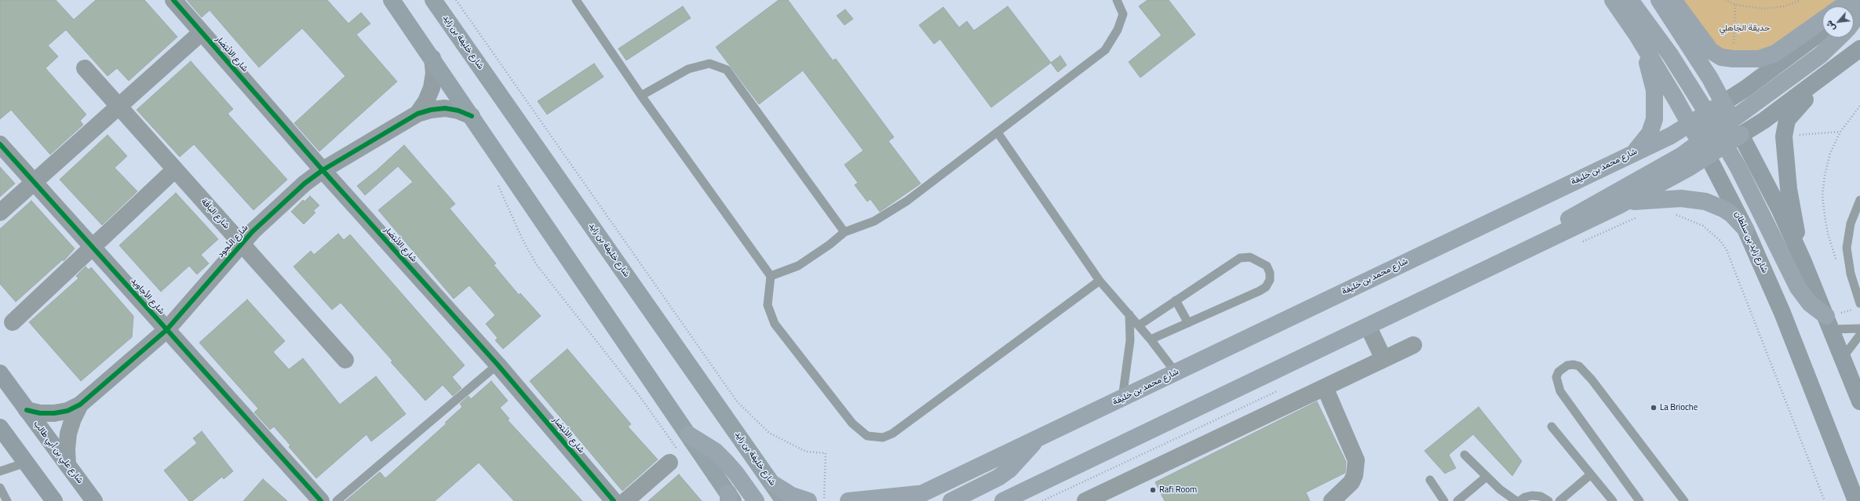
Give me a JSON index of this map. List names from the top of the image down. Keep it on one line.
{"streets":{"highway":["شارع محمد بن خليفة","شارع زايد بن سلطان"],"main road":["شارع خليفة بن زايد","شارع علي بن أبي طالب"],"street":["شارع الانْتِصَار","شارع البَاقَة","شارع النُجود","شارع الأجاويد"]},"crossings":[["شارع الانْتِصَار","شارع النُجود"],["شارع محمد بن خليفة","شارع زايد بن سلطان"],["شارع البَاقَة","شارع النُجود"],["شارع النُجود","شارع الأجاويد"],["شارع النُجود","شارع علي بن أبي طالب"]],"parks":["حديقة الجَاهلِي"],"places":["La Brioche","Rafi Room"],"north":"bottom left"}
